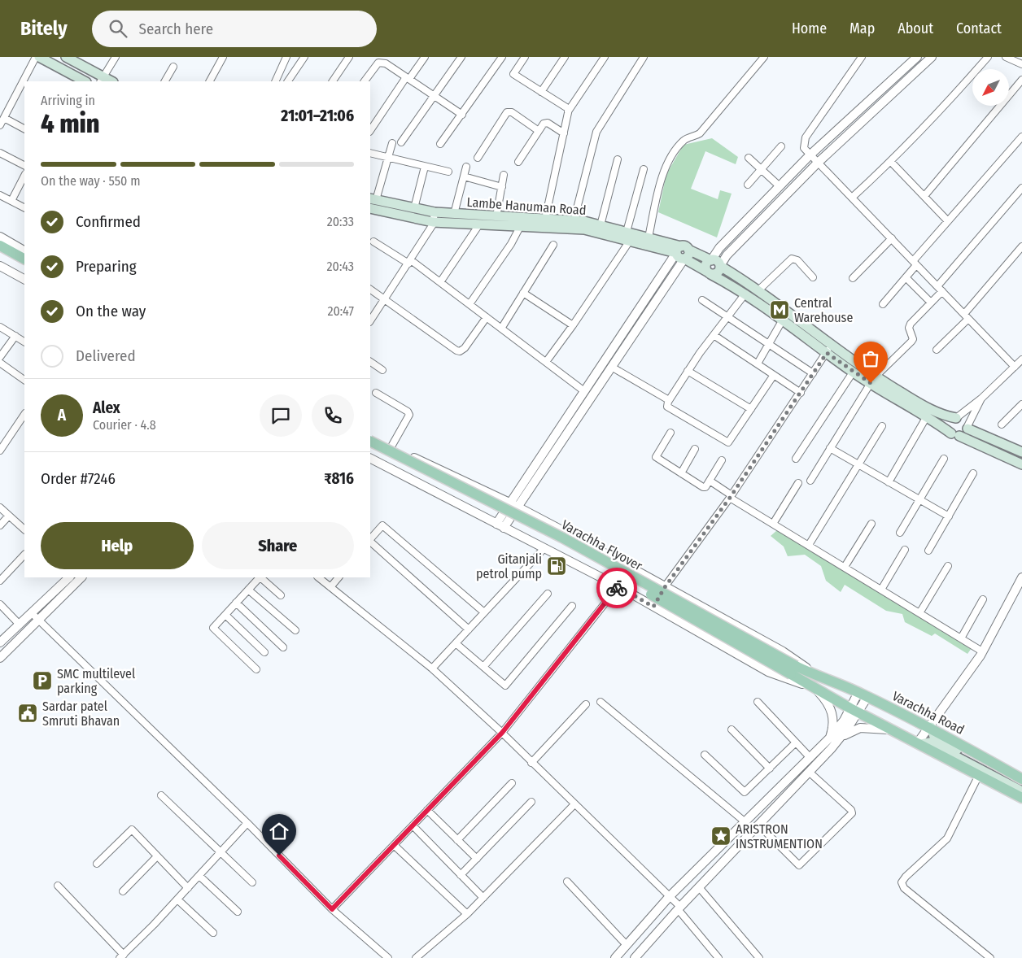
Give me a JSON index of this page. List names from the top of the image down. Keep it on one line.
{"streets":{"main road":["Lambe Hanuman Road","Varachha Flyover","Varachha Road"]},"crossings":[["Varachha Flyover","Varachha Road"]],"places":{"metro station":["Central Warehouse"],"fuel station":["Gitanjali petrol pump"],"parking":["SMC multilevel parking"],"public building":["Sardar patel Smruti Bhavan"],"place":["ARISTRON INSTRUMENTION"]},"north":"bottom left","page":{"header":"Bitely","search":"Search here","nav":["Home","Map","About","Contact"],"heading":["4 min","Arriving in","21:01–21:06"],"panel":["Alex","Courier · 4.8","Order #7246","₹816"],"bar":"On the way · 550 m","list":[["Confirmed","20:33"],["Preparing","20:43"],["On the way","20:47"],"Delivered"],"round":"A","buttons":["Help","Share"]}}
